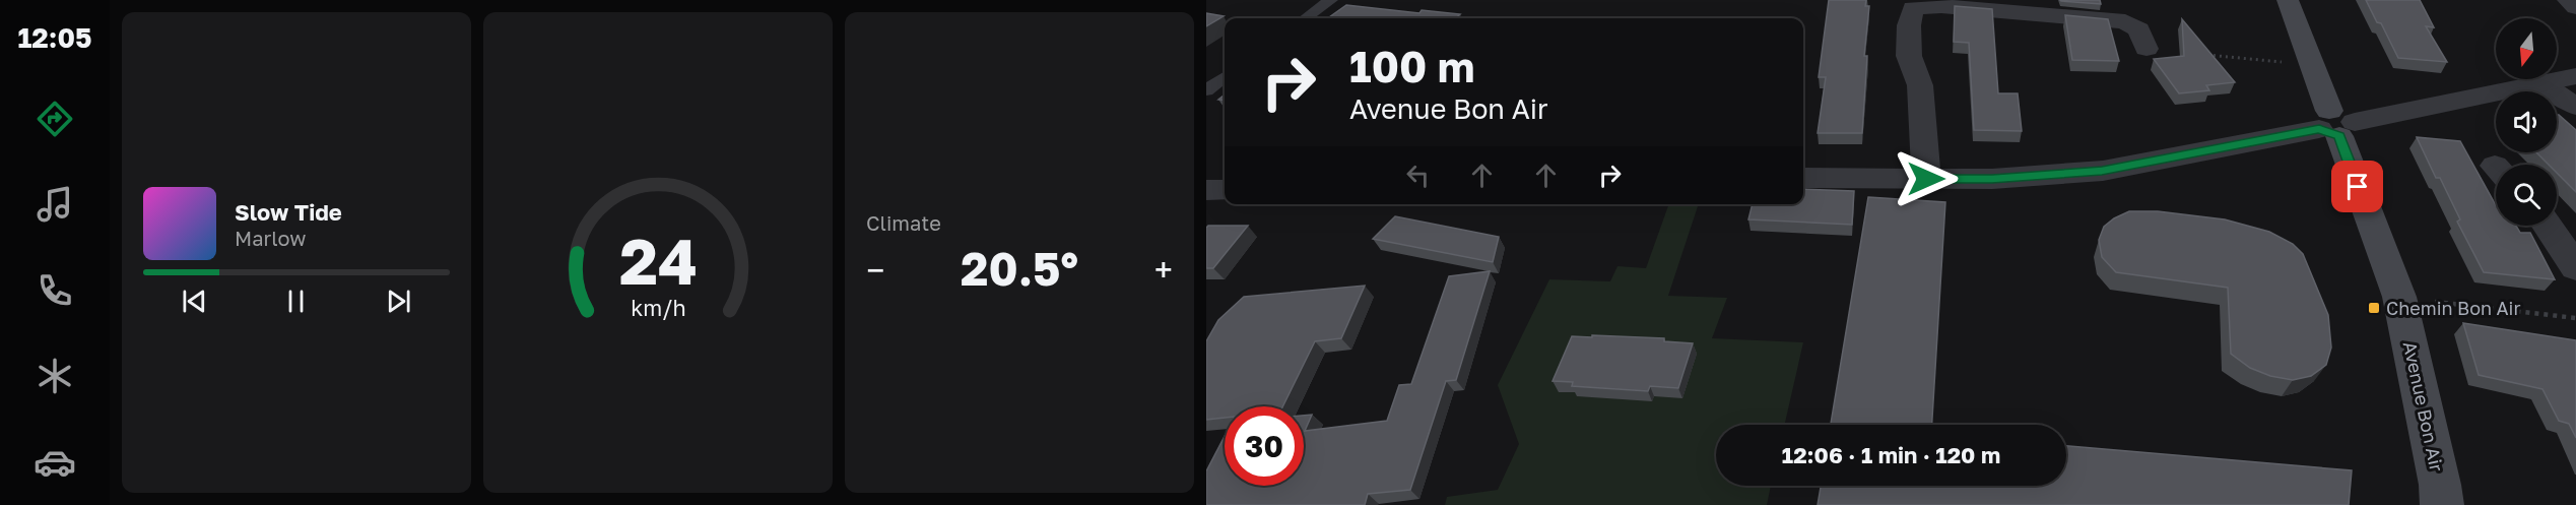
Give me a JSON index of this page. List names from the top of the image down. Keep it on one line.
{"streets":{"main road":["Avenue Bon Air"]},"places":{"transit":["Chemin Bon Air"]},"north":"bottom","page":{"tabs":"12:05","tile":"Climate","turn":["100 m","Avenue Bon Air"],"song":["Slow Tide","Marlow"],"heat":["−","20.5°","+"],"limit":"30","trip":"12:06 · 1 min · 120 m","gauge":["24","km/h"]}}
